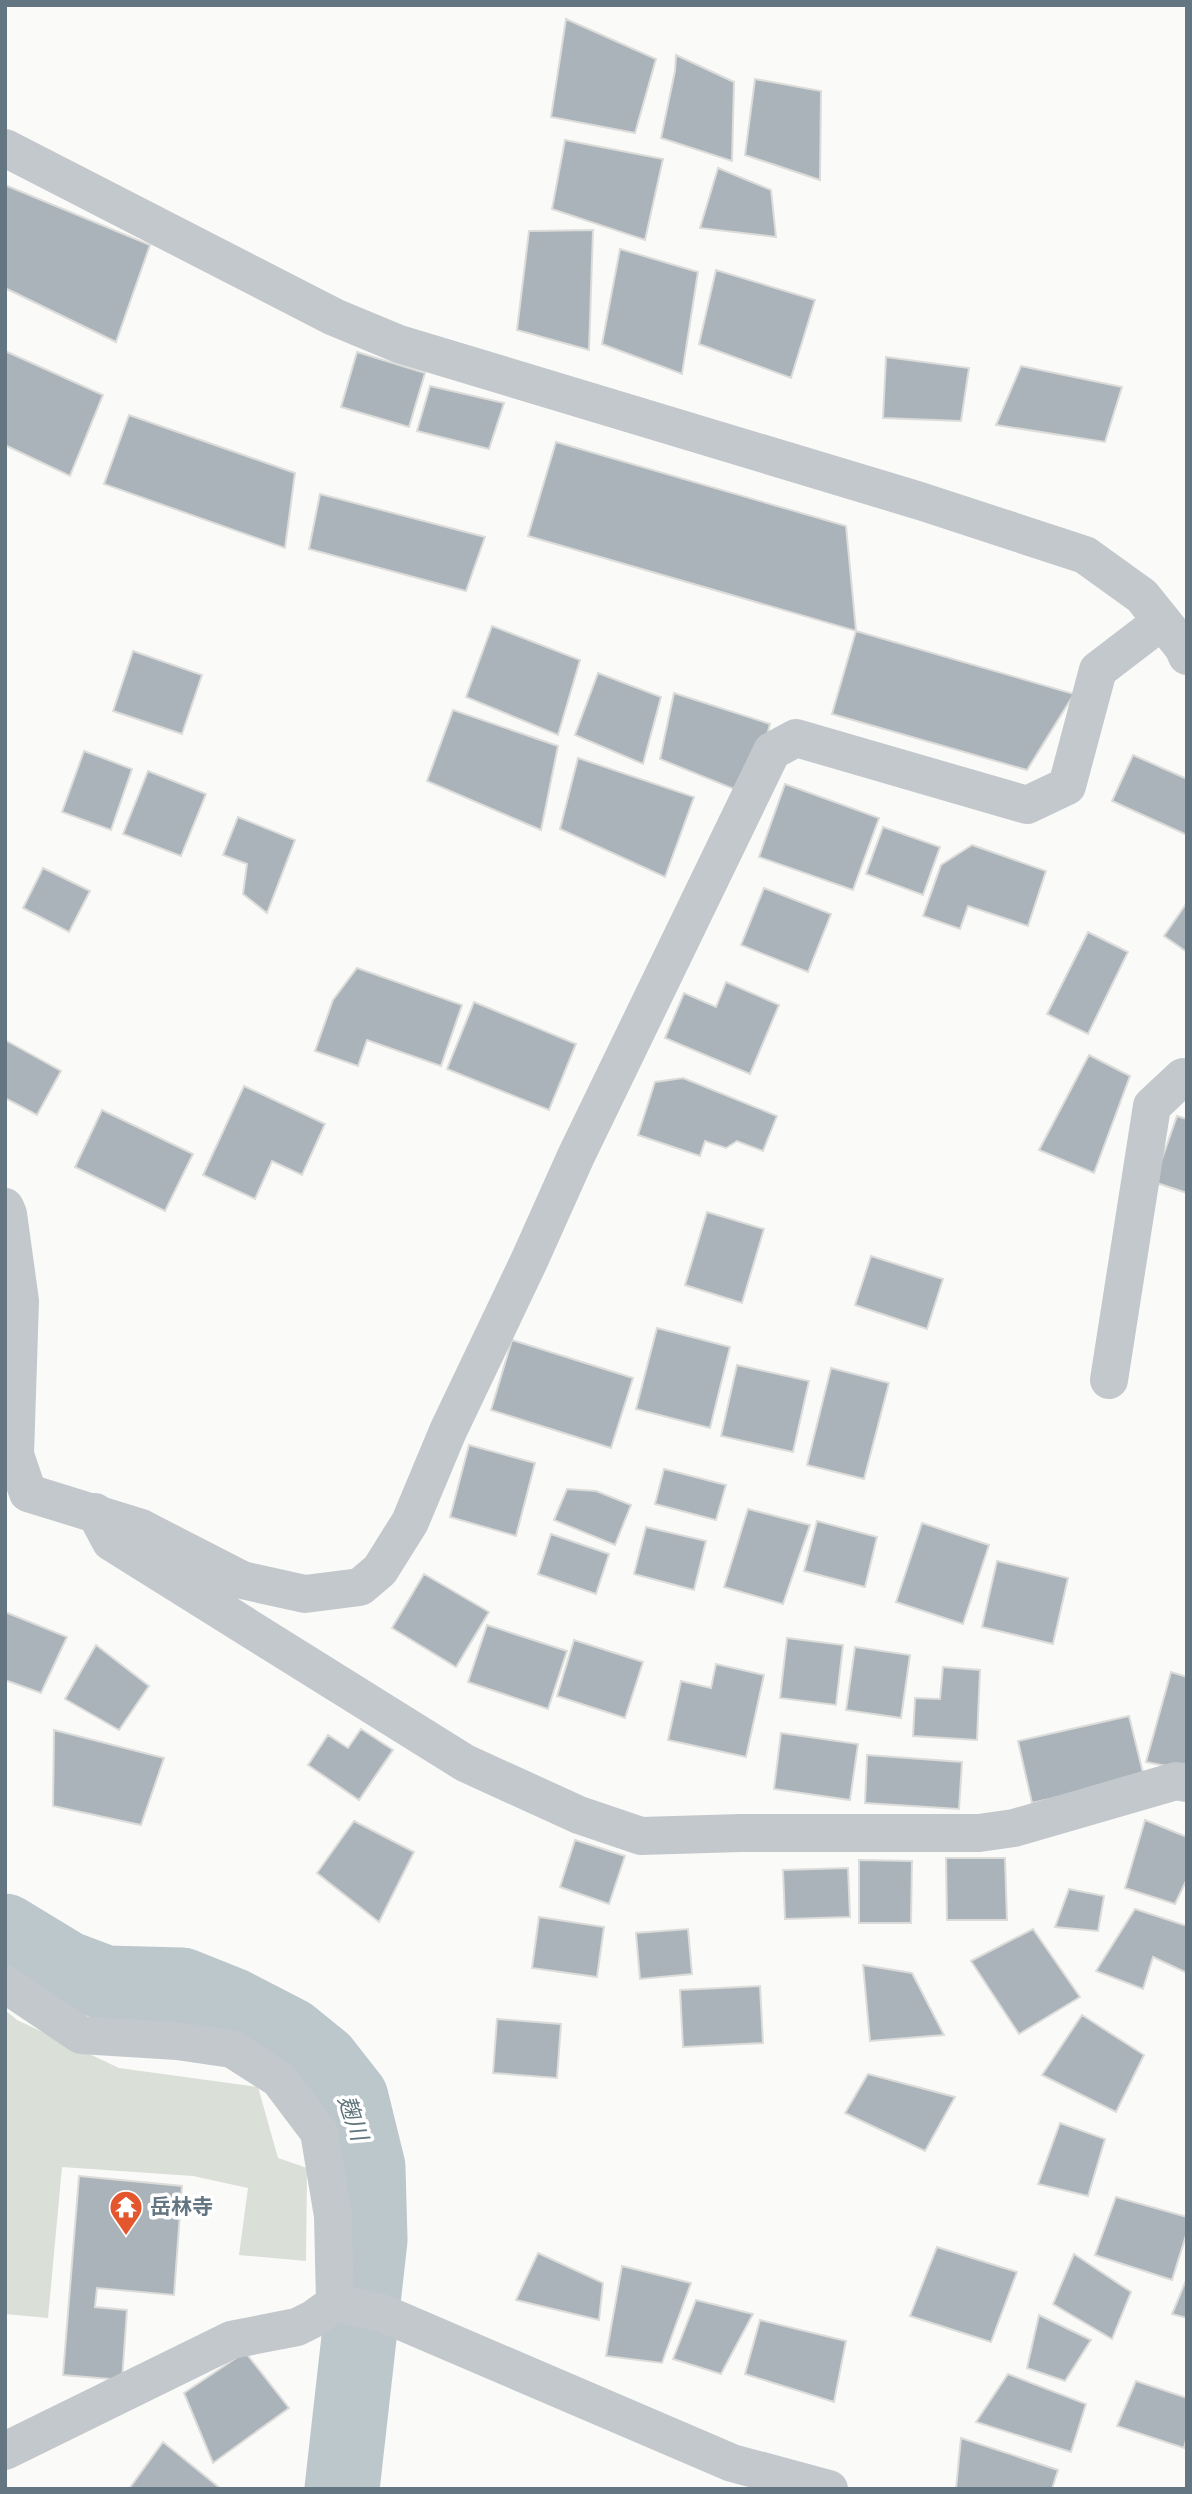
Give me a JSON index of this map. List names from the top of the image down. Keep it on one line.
{"water":["麹川"],"places":{"temple":["岳林寺"]}}
